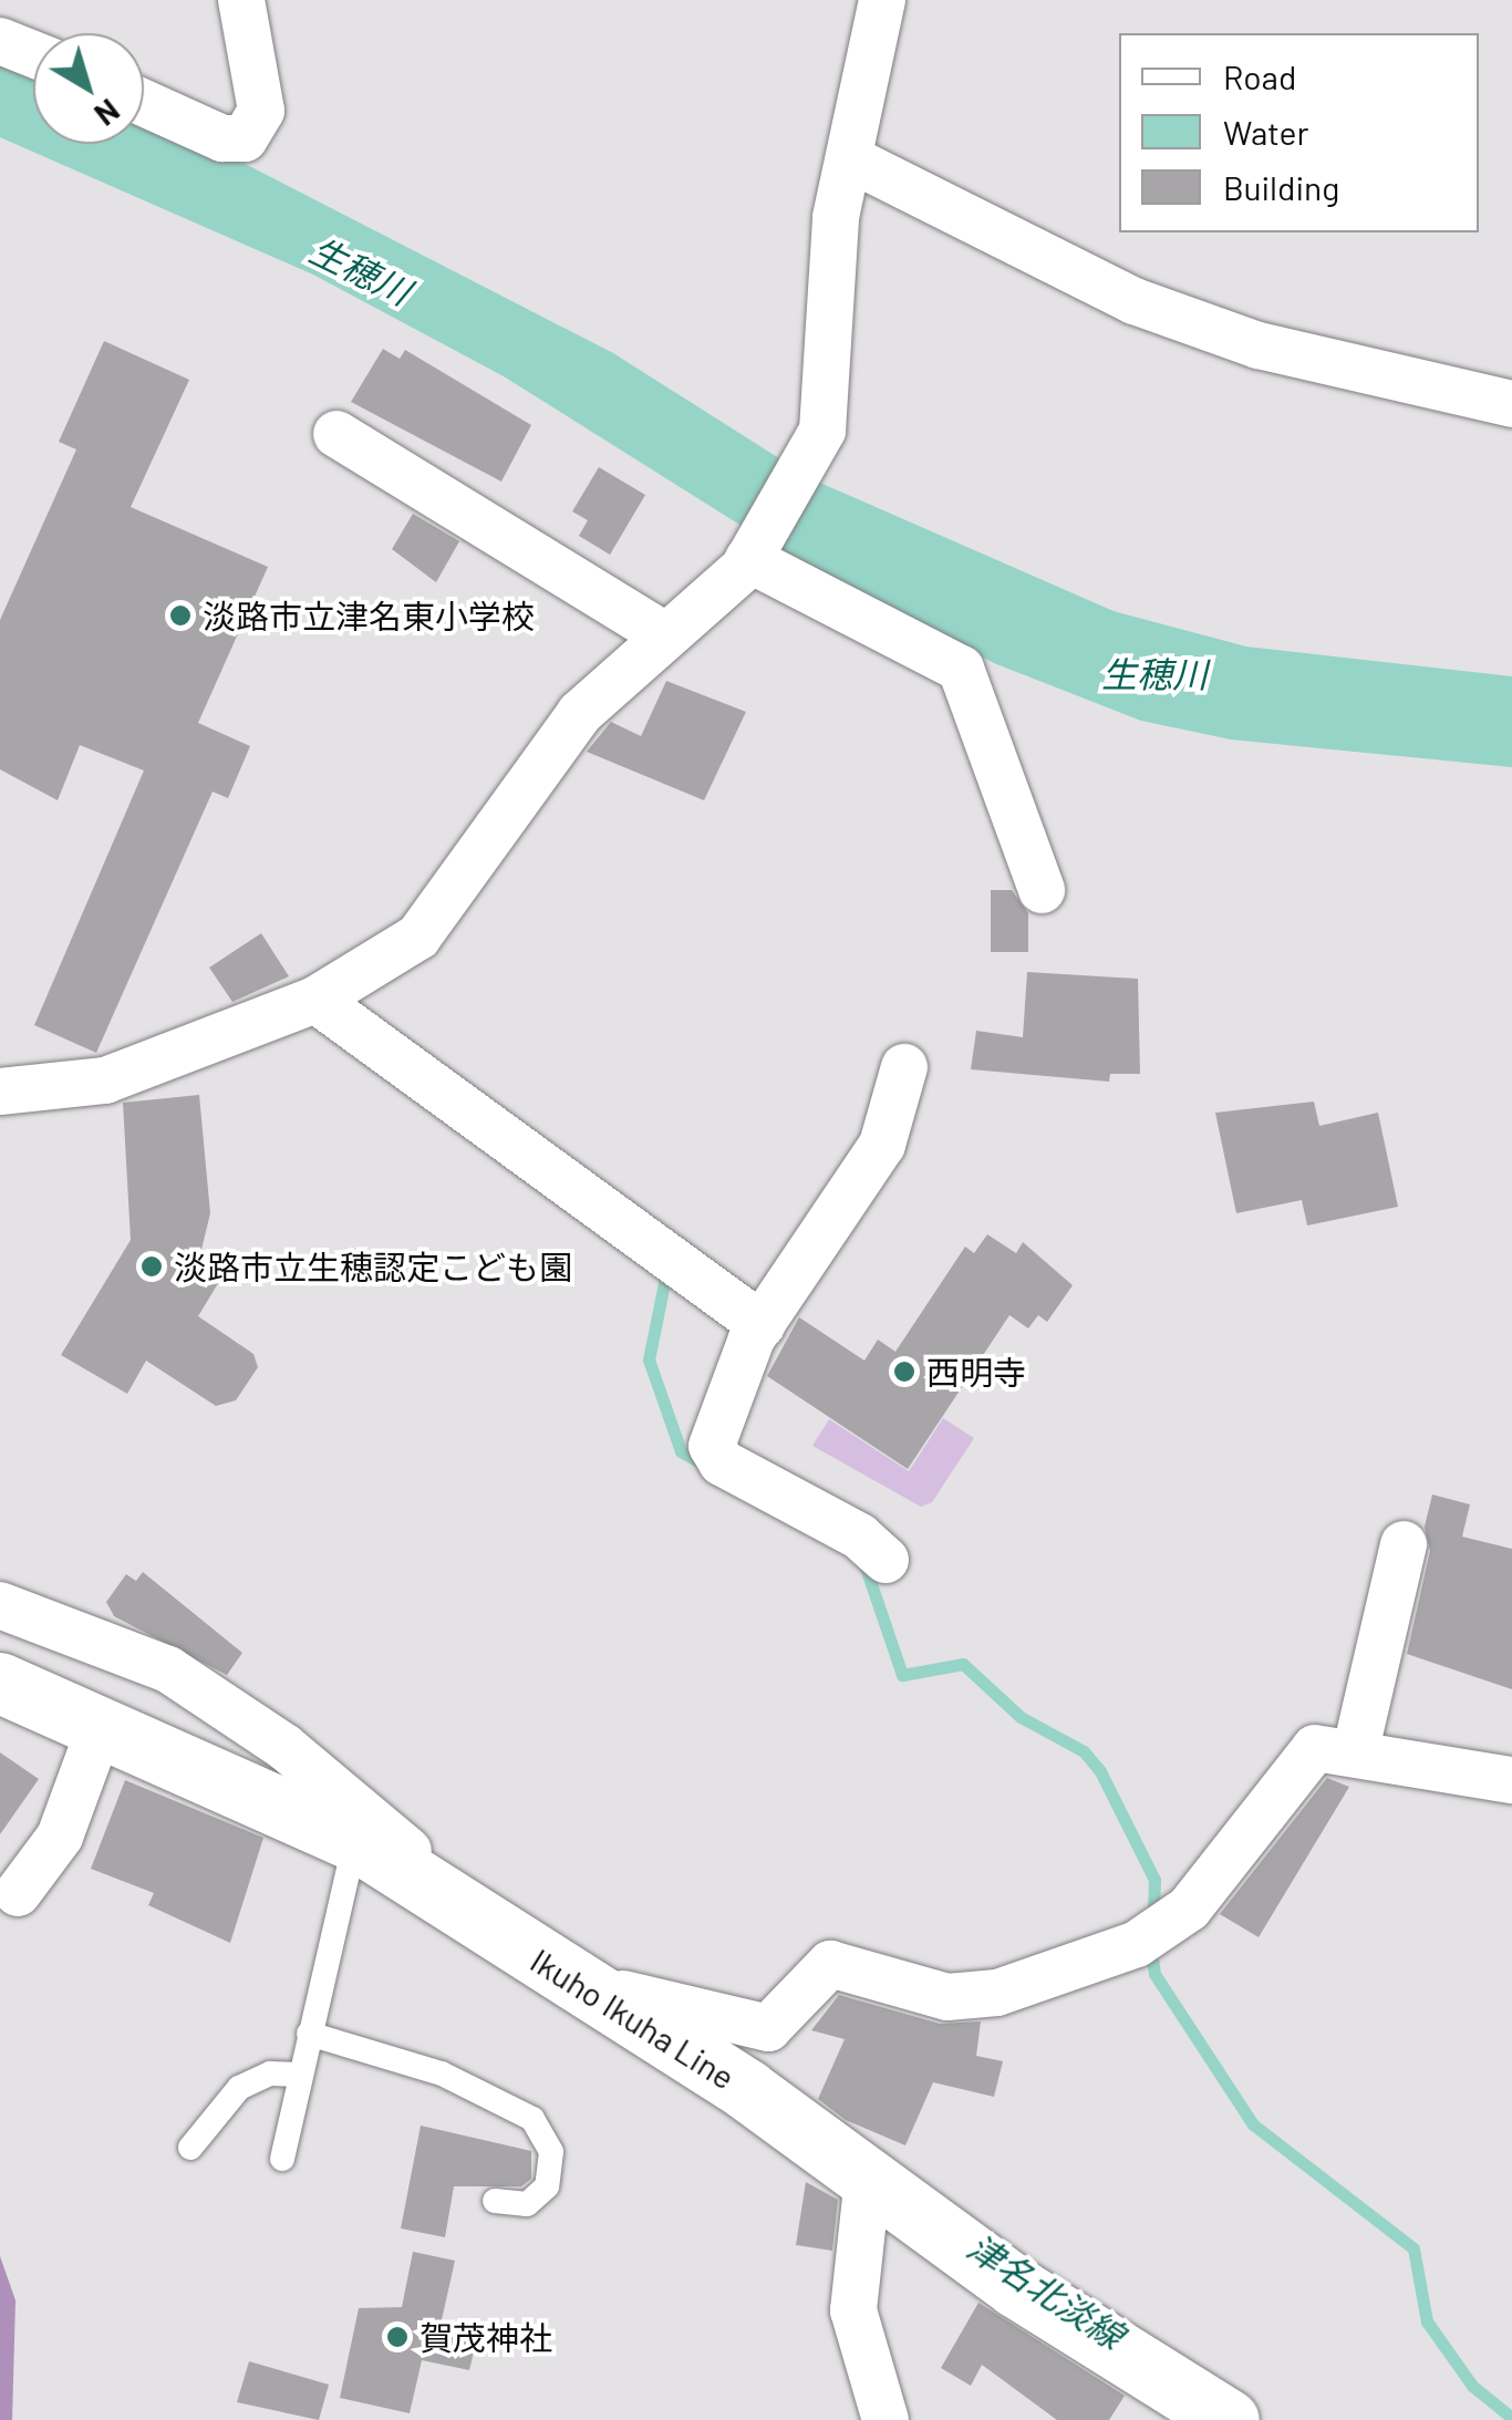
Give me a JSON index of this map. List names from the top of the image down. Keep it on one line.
{"streets":{"main road":["Ikuho Ikuha Line"]},"water":["生穂川","津名北淡線"],"places":["淡路市立津名東小学校","淡路市立生穂認定こども園","西明寺","賀茂神社"],"legend":["Road","Water","Building"],"north":"bottom right"}
